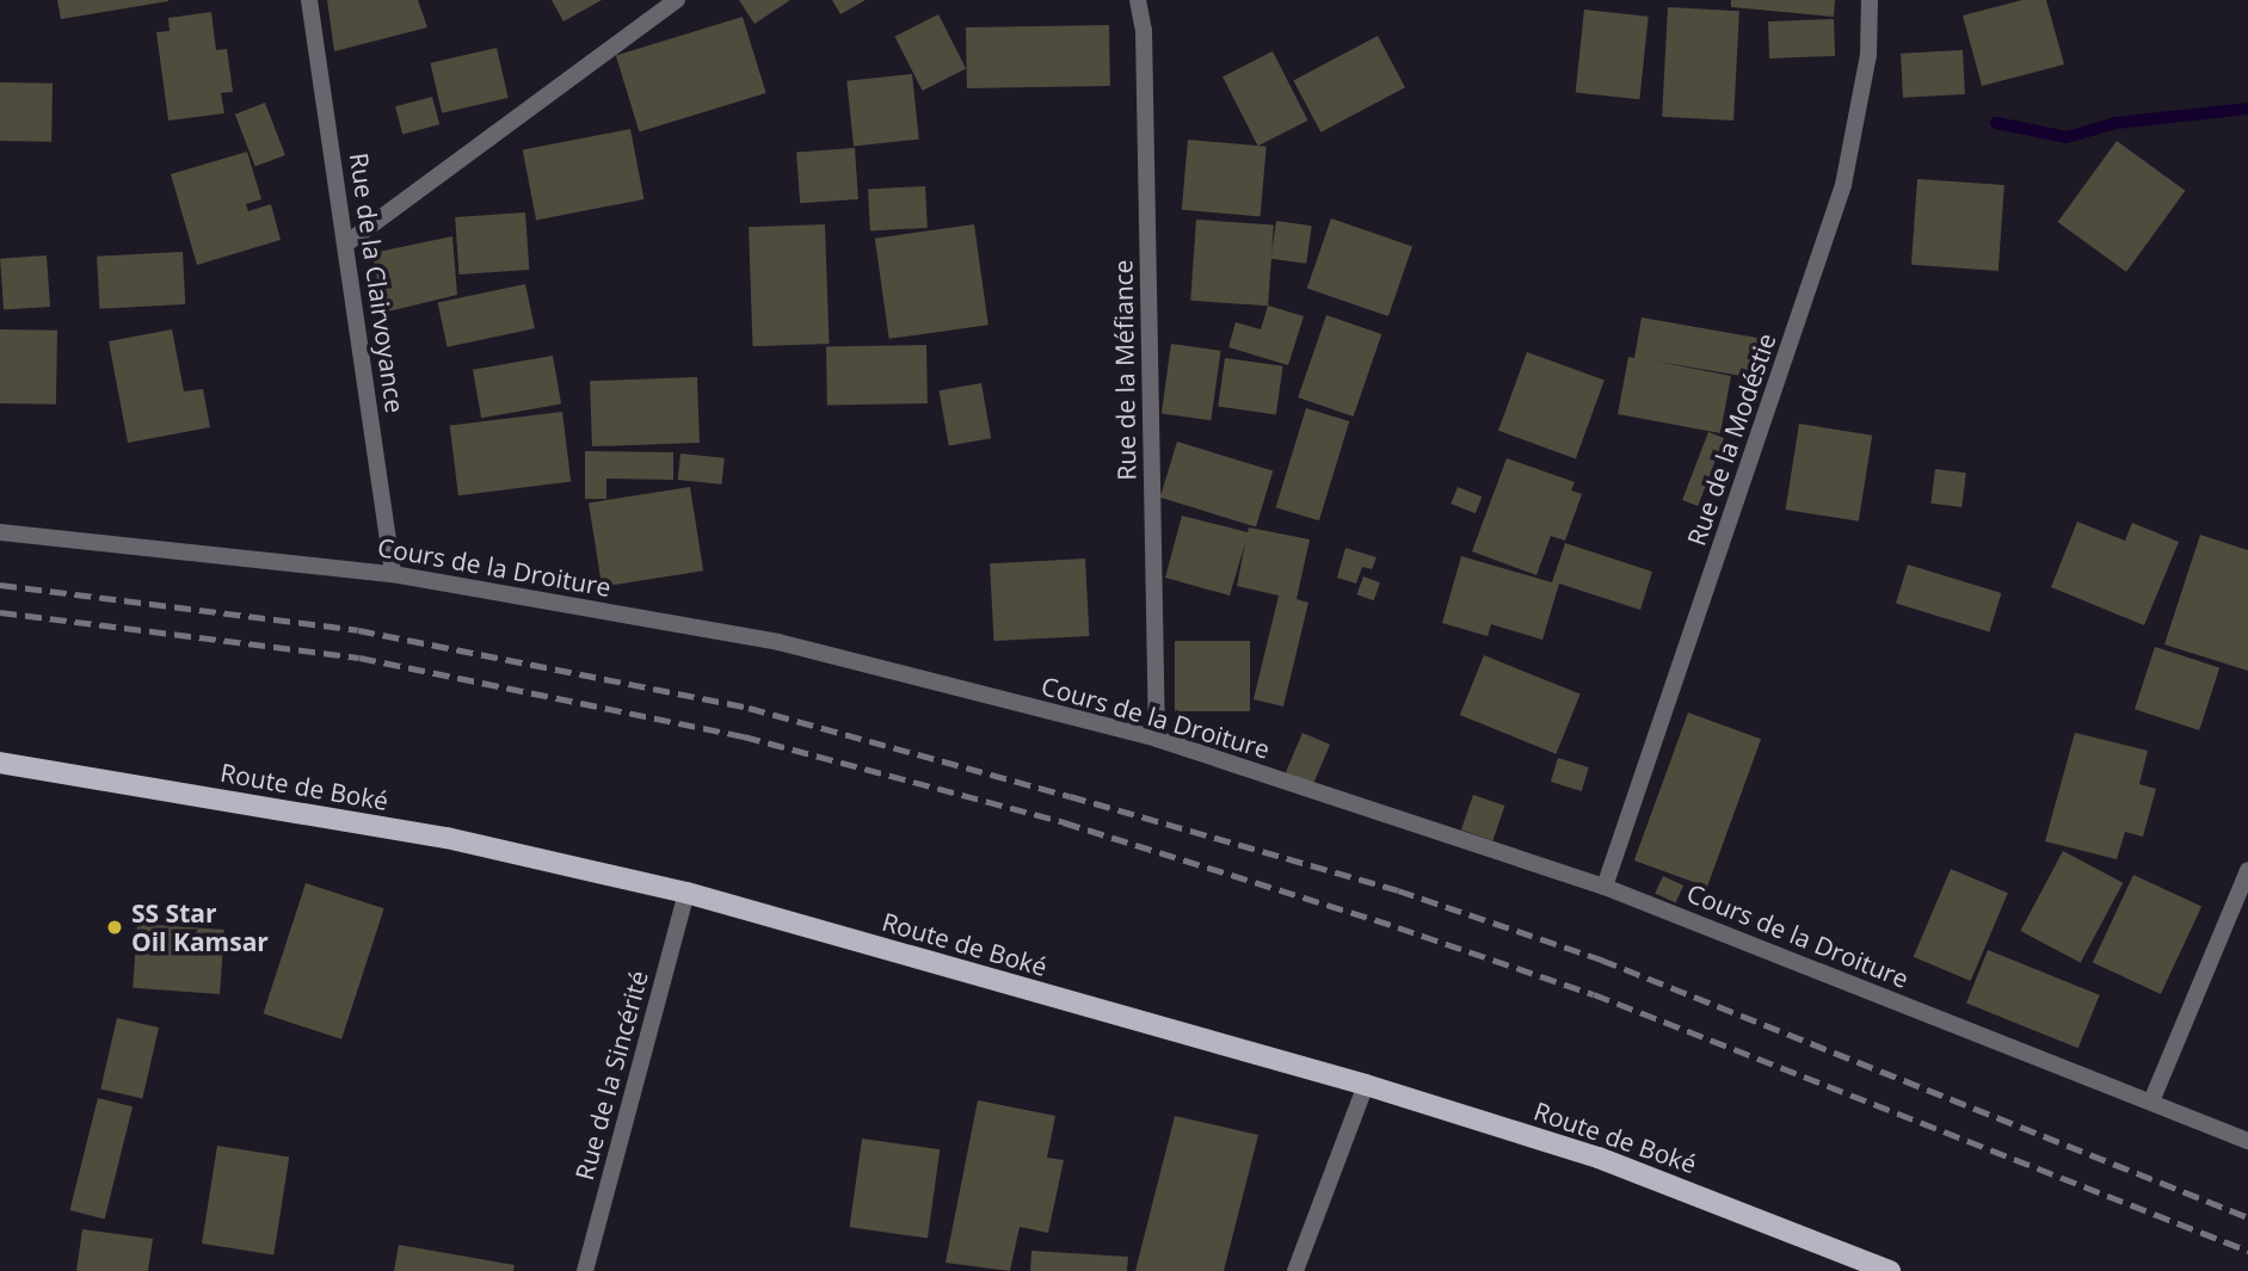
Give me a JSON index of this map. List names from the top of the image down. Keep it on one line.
{"streets":{"main road":["Route de Boké"],"street":["Rue de la Clairvoyance","Rue de la Méfiance","Rue de la Modéstie","Cours de la Droiture","Rue de la Sincérité"]},"crossings":[["Rue de la Clairvoyance","Cours de la Droiture"],["Rue de la Méfiance","Cours de la Droiture"],["Rue de la Modéstie","Cours de la Droiture"],["Route de Boké","Rue de la Sincérité"]],"places":["SS Star Oil Kamsar"]}
